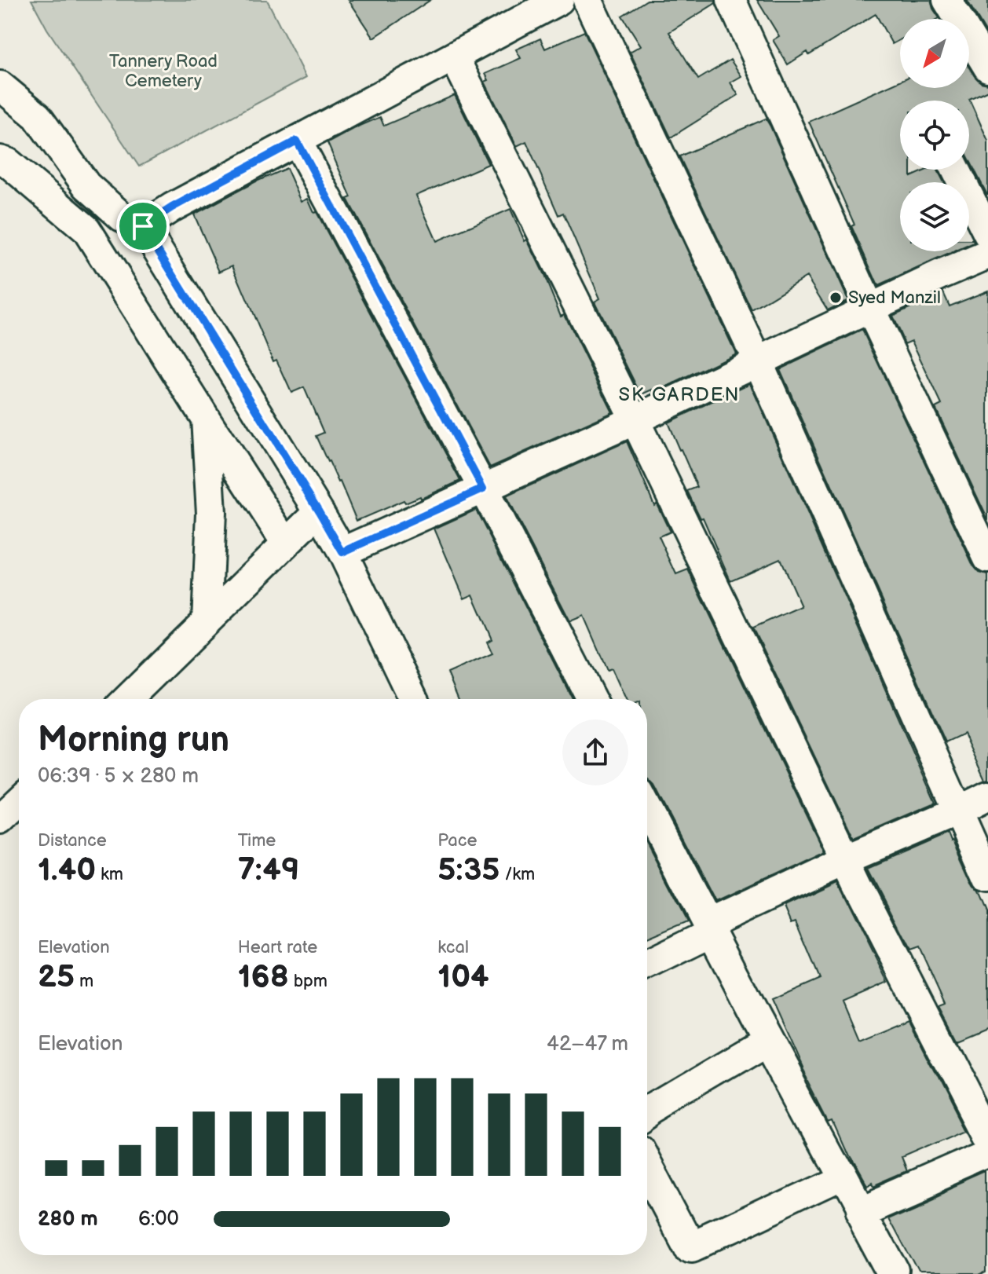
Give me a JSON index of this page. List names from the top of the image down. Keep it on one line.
{"districts":["SK GARDEN"],"parks":["Tannery Road Cemetery"],"places":["Syed Manzil"],"north":"bottom left","page":{"heading":["Morning run","06:39 · 5 × 280 m"],"stats":[["Distance","1.40 km"],["Time","7:49"],["Pace","5:35 /km"],["Elevation","25 m"],["Heart rate","168 bpm"],["kcal","104"]],"chart":["Elevation","42–47 m"],"list":[{"name":"280 m","note":"6:00"}]}}
